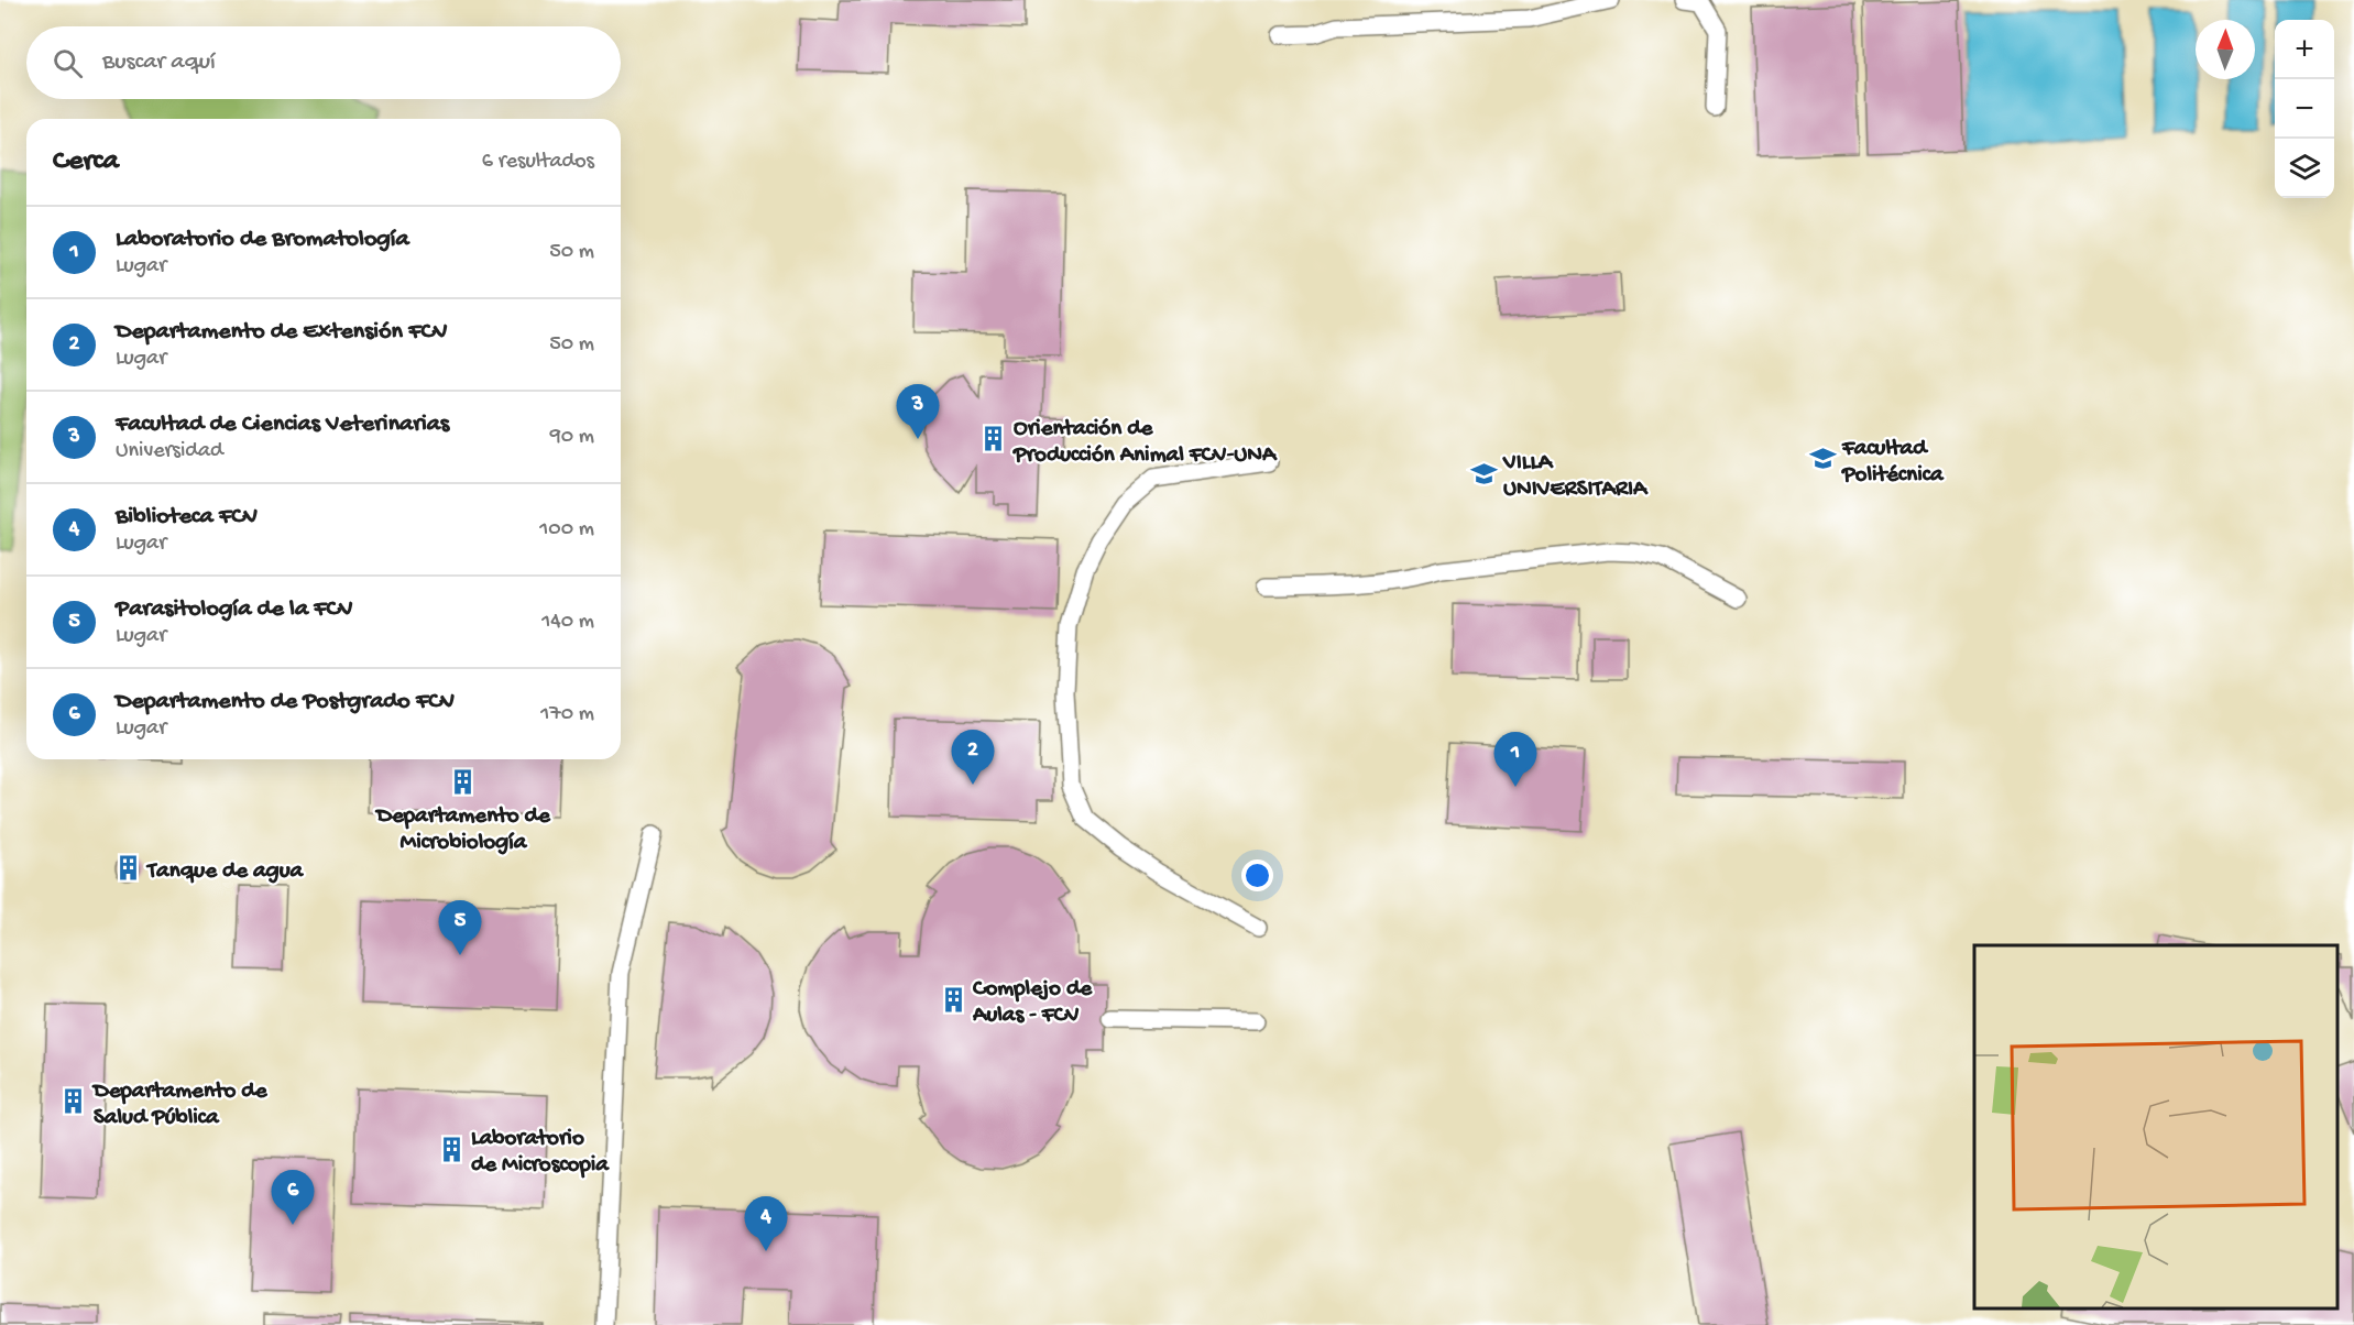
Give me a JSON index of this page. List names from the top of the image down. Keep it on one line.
{"places":{"building":["Orientación de Producción Animal FCV-UNA","Departamento de Microbiología","Tanque de agua","Complejo de Aulas - FCV","Departamento de Salud Pública","Laboratorio de Microscopia"],"school or university":["Facultad Politécnica","VILLA UNIVERSITARIA"]},"north":"top","page":{"map_buttons":["+","−"],"search":"Buscar aquí","heading":["Cerca","6 resultados"],"list":[{"mark":"1","name":"Laboratorio de Bromatología","note":"Lugar","value":"50 m"},{"mark":"2","name":"Departamento de Extensión FCV","note":"Lugar","value":"50 m"},{"mark":"3","name":"Facultad de Ciencias Veterinarias","note":"Universidad","value":"90 m"},{"mark":"4","name":"Biblioteca FCV","note":"Lugar","value":"100 m"},{"mark":"5","name":"Parasitología de la FCV","note":"Lugar","value":"140 m"},{"mark":"6","name":"Departamento de Postgrado FCV","note":"Lugar","value":"170 m"}],"pins":["3","2","1","5","6","4"]}}
